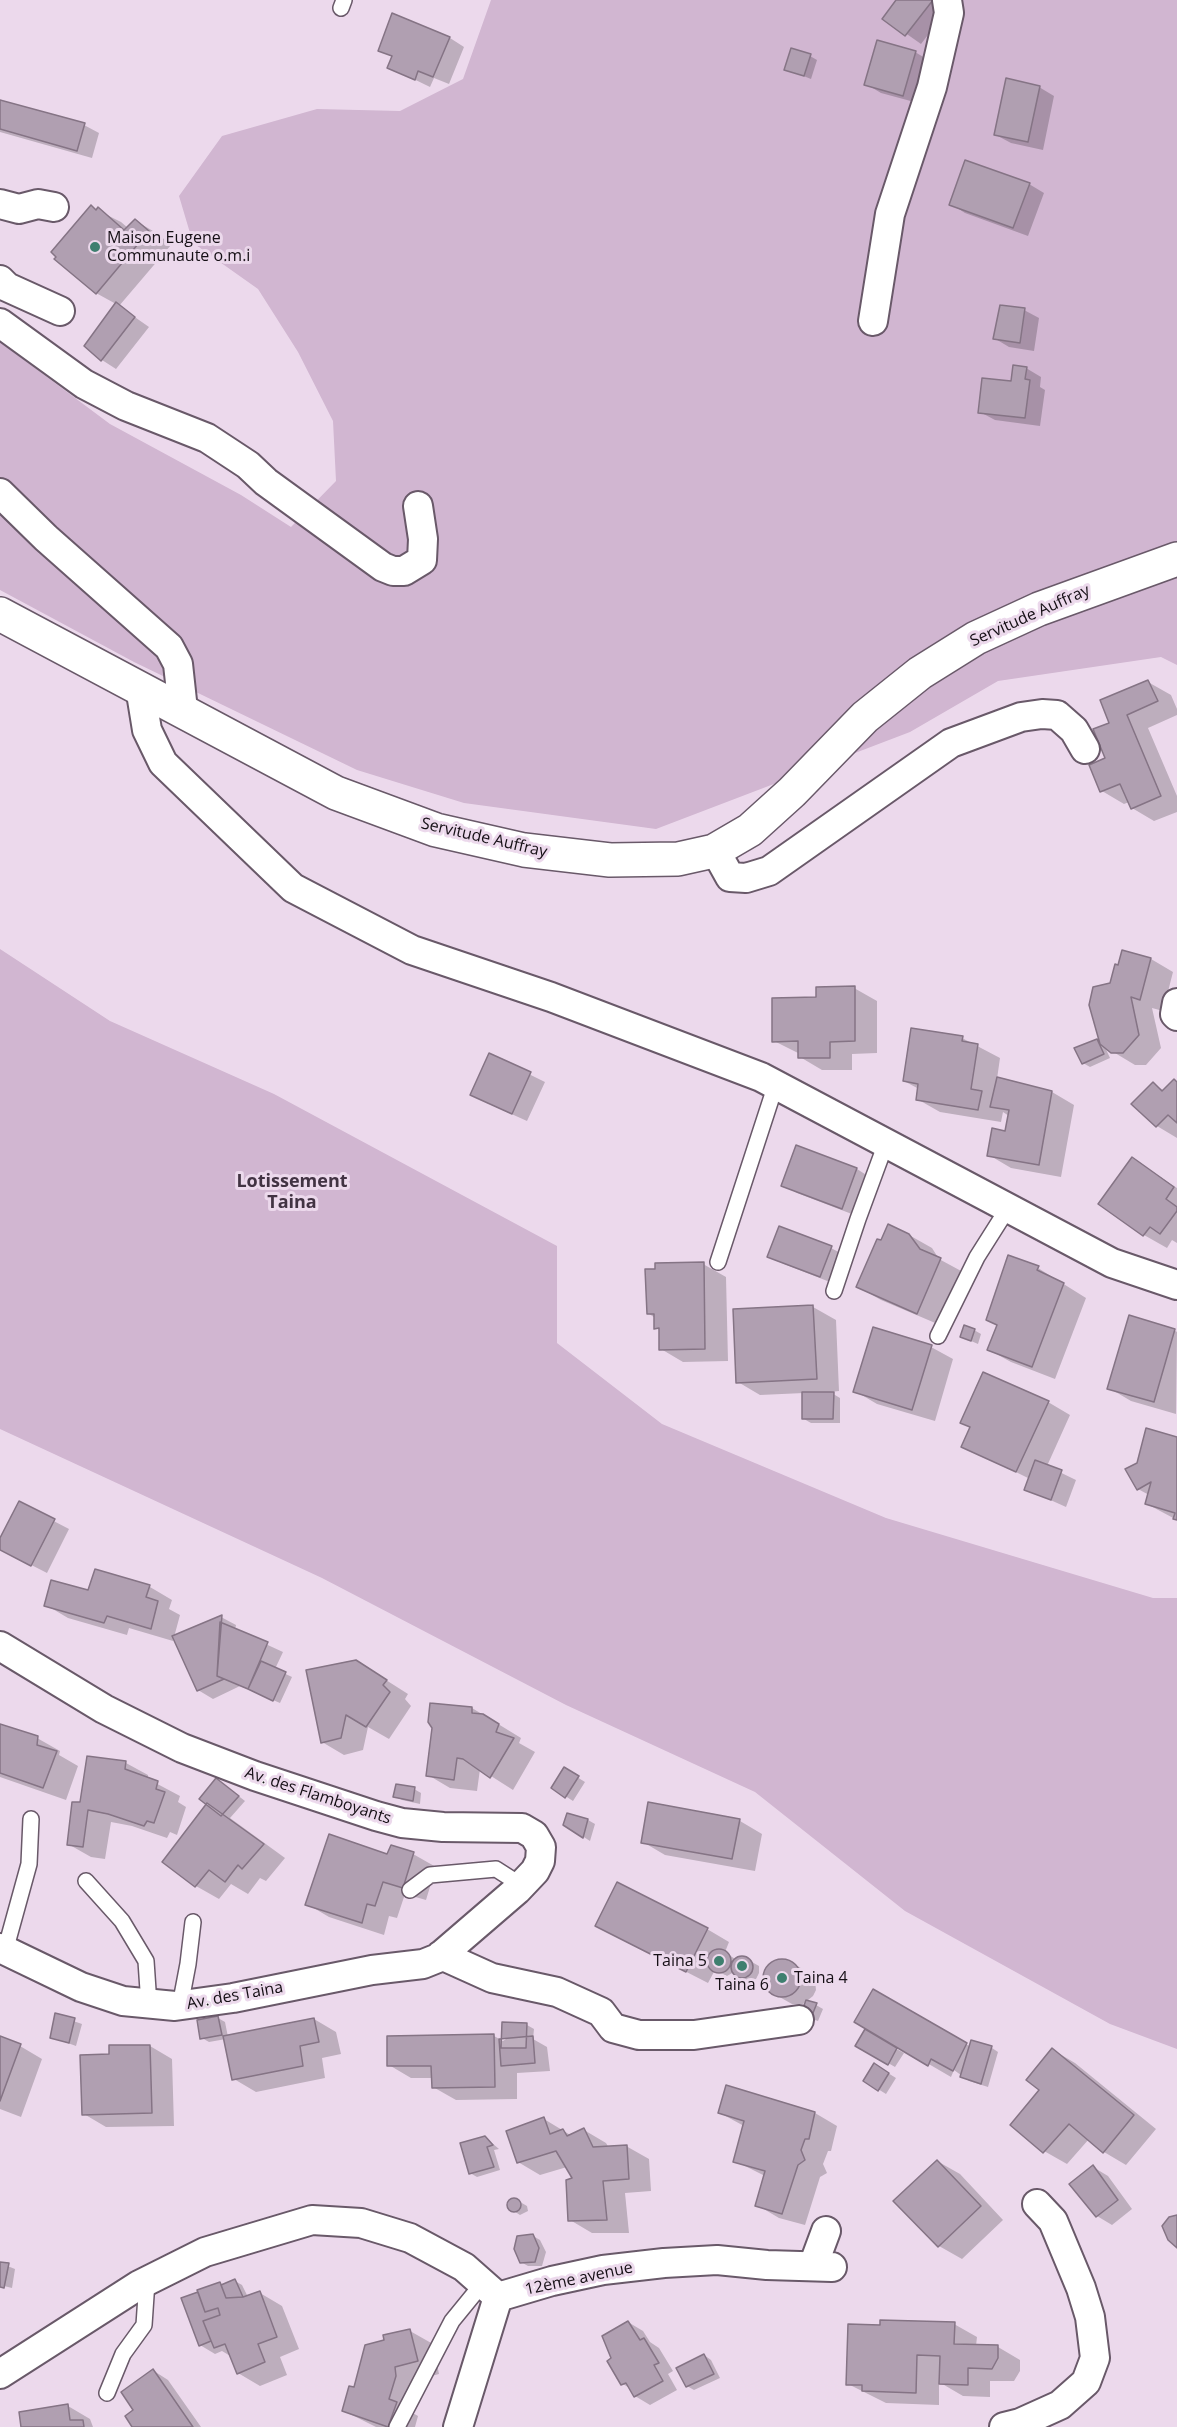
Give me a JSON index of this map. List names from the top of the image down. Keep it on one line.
{"streets":{"street":["Servitude Auffray","Av. des Flamboyants","Av. des Taina","12ème avenue"]},"crossings":[["Av. des Flamboyants","Av. des Taina"]],"districts":["Lotissement Taina"],"places":["Maison Eugene Communaute o.m.i","Taina 5","Taina 6","Taina 4"]}
